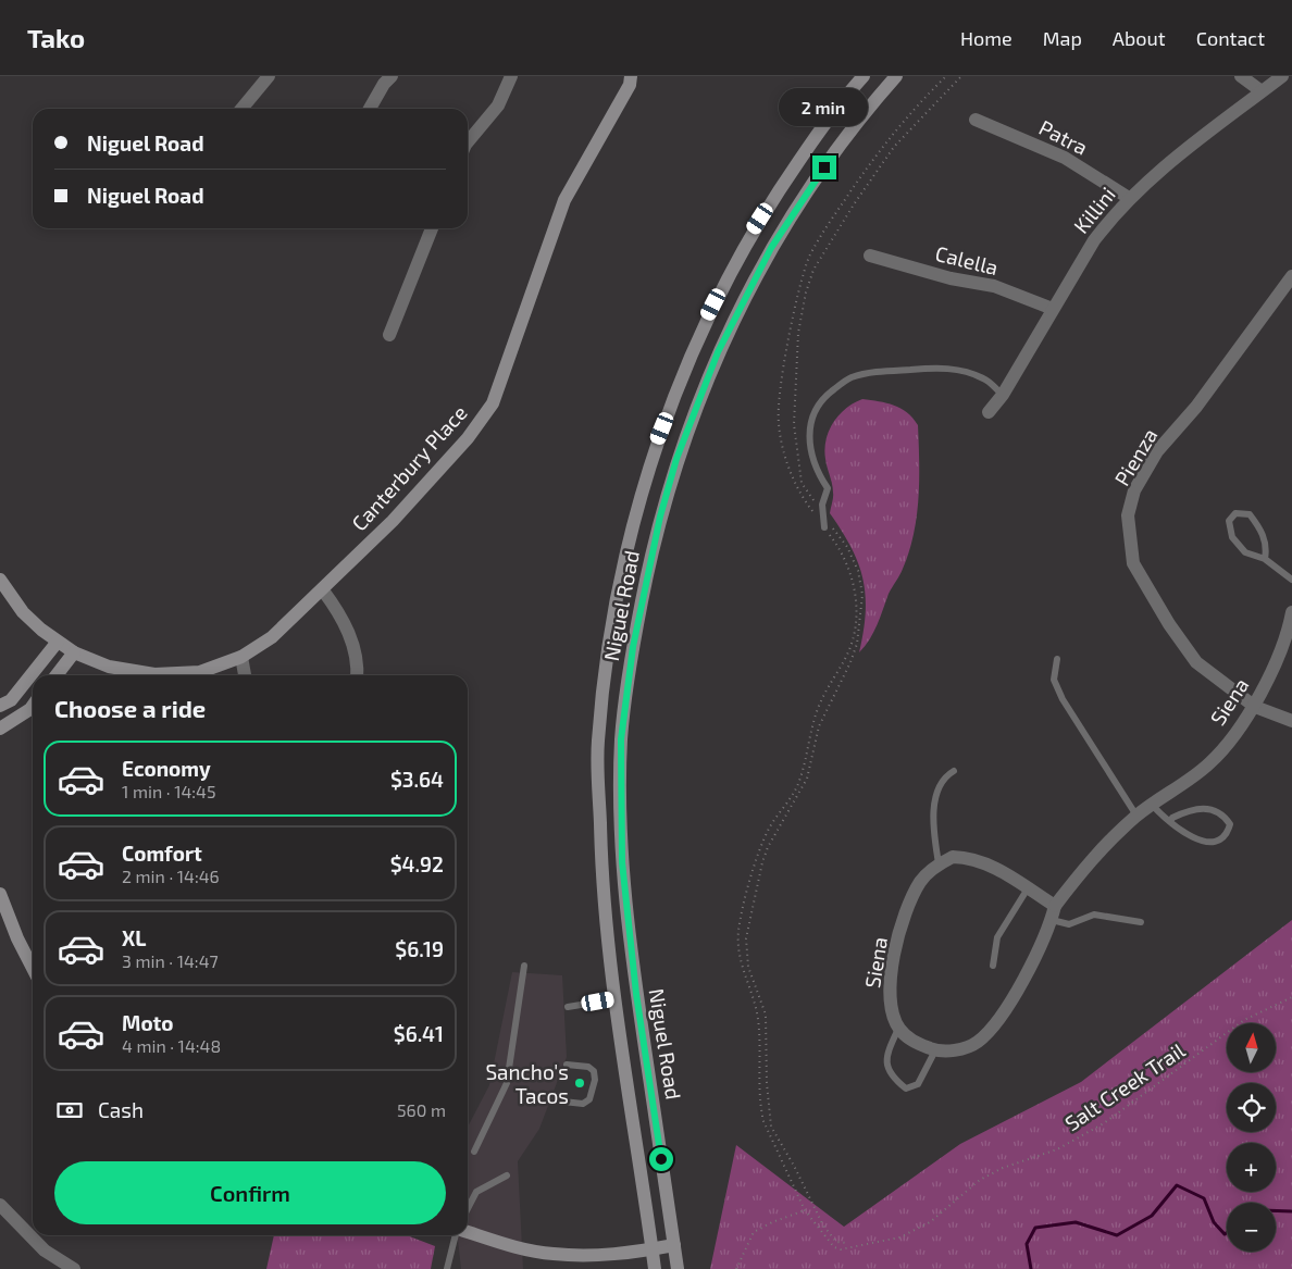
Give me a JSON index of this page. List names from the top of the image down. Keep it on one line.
{"streets":{"main road":["Canterbury Place","Niguel Road"],"street":["Patra","Killini","Calella","Pienza","Siena"],"path":["Salt Creek Trail"]},"crossings":[["Patra","Killini"],["Killini","Calella"],["Pienza","Siena"]],"places":["Sancho's Tacos"],"north":"top","page":{"header":"Tako","nav":["Home","Map","About","Contact"],"bubble":"2 min","banner":["Niguel Road","Niguel Road"],"heading":"Choose a ride","list":[{"name":"Economy","note":"1 min · 14:45","value":"$3.64"},{"name":"Comfort","note":"2 min · 14:46","value":"$4.92"},{"name":"XL","note":"3 min · 14:47","value":"$6.19"},{"name":"Moto","note":"4 min · 14:48","value":"$6.41"}],"map_buttons":["+","−"],"pay":["Cash","560 m"],"buttons":"Confirm"}}
